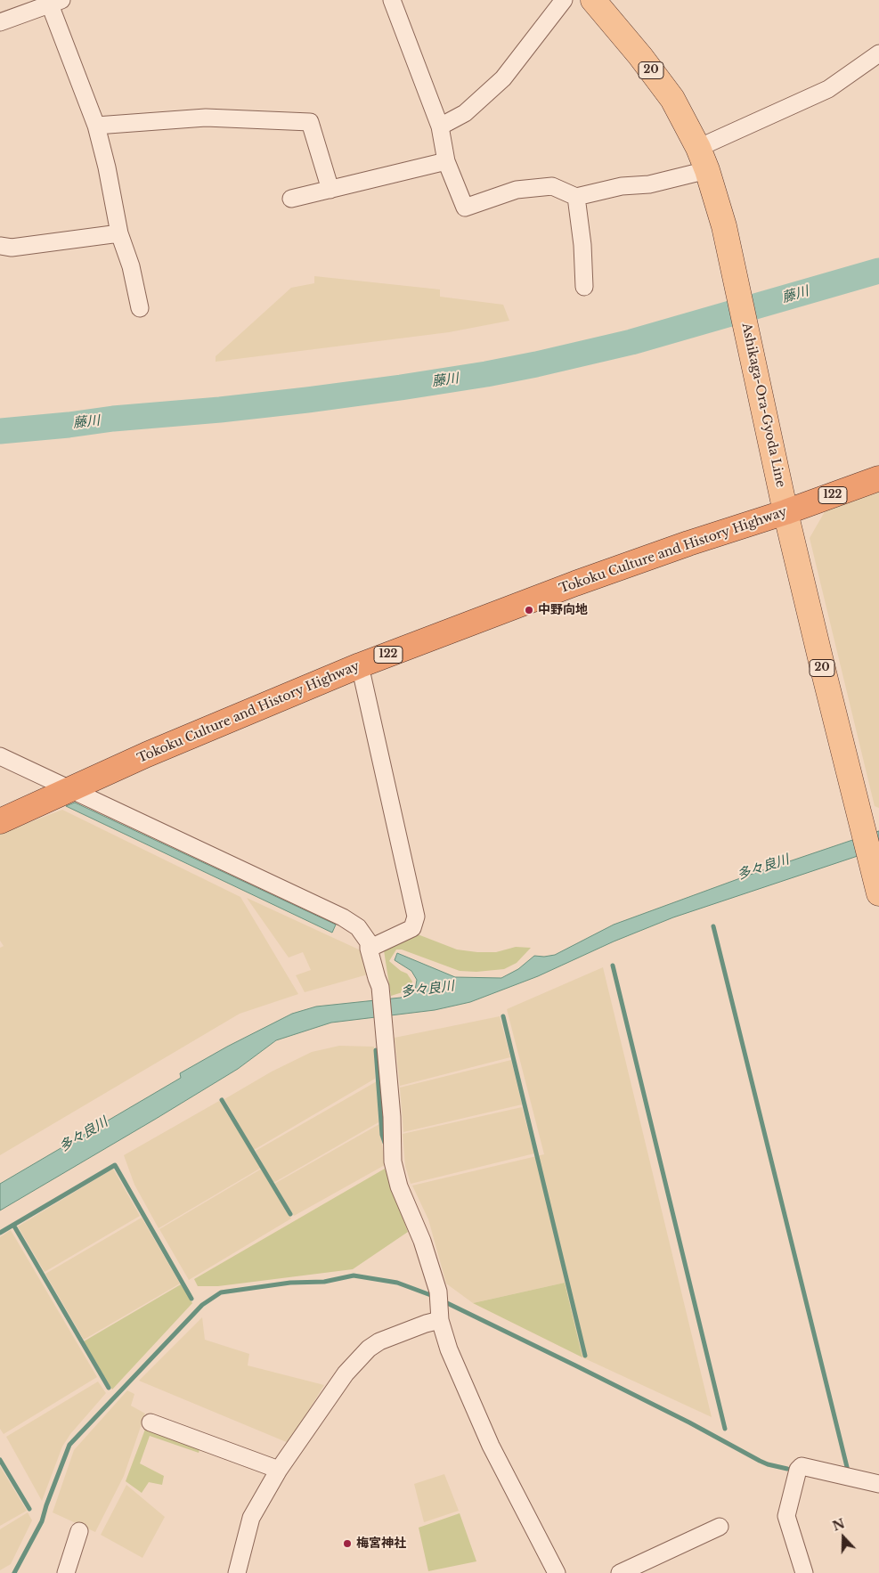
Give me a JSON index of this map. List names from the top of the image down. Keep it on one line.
{"streets":{"highway":["122","Tokoku Culture and History Highway"],"main road":["20","Ashikaga-Ora-Gyoda Line"]},"crossings":[["Ashikaga-Ora-Gyoda Line","Tokoku Culture and History Highway"]],"water":["藤川","多々良川"],"places":["中野向地","梅宮神社"],"north":"top"}
